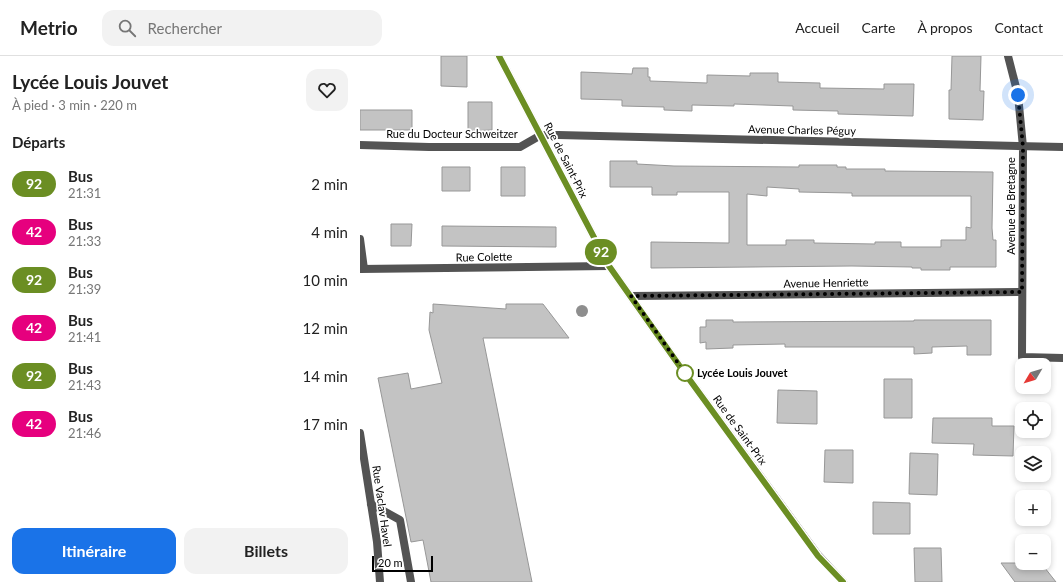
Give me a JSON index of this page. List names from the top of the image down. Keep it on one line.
{"streets":{"street":["Avenue Charles Péguy","Rue du Docteur Schweitzer","Rue de Saint-Prix","Avenue de Bretagne","Rue Colette","Avenue Henriette","Rue Vaclav Havel"]},"crossings":[["Avenue Charles Péguy","Rue du Docteur Schweitzer"],["Avenue Charles Péguy","Rue de Saint-Prix"],["Avenue Charles Péguy","Avenue de Bretagne"],["Rue du Docteur Schweitzer","Rue de Saint-Prix"],["Rue de Saint-Prix","Rue Colette"],["Rue de Saint-Prix","Avenue Henriette"],["Avenue de Bretagne","Avenue Henriette"]],"places":["Lycée Louis Jouvet"],"lines":["bus line 92"],"scale_bar":"20 m","north":"bottom left","page":{"header":"Metrio","search":"Rechercher","nav":["Accueil","Carte","À propos","Contact"],"heading":[["Lycée Louis Jouvet","À pied · 3 min · 220 m"],"Départs"],"on_map":"92","list":[{"mark":"92","name":"Bus","note":"21:31","value":"2 min"},{"mark":"42","name":"Bus","note":"21:33","value":"4 min"},{"mark":"92","name":"Bus","note":"21:39","value":"10 min"},{"mark":"42","name":"Bus","note":"21:41","value":"12 min"},{"mark":"92","name":"Bus","note":"21:43","value":"14 min"},{"mark":"42","name":"Bus","note":"21:46","value":"17 min"}],"map_buttons":["+","−"],"buttons":["Itinéraire","Billets"],"scale":"20 m"}}
